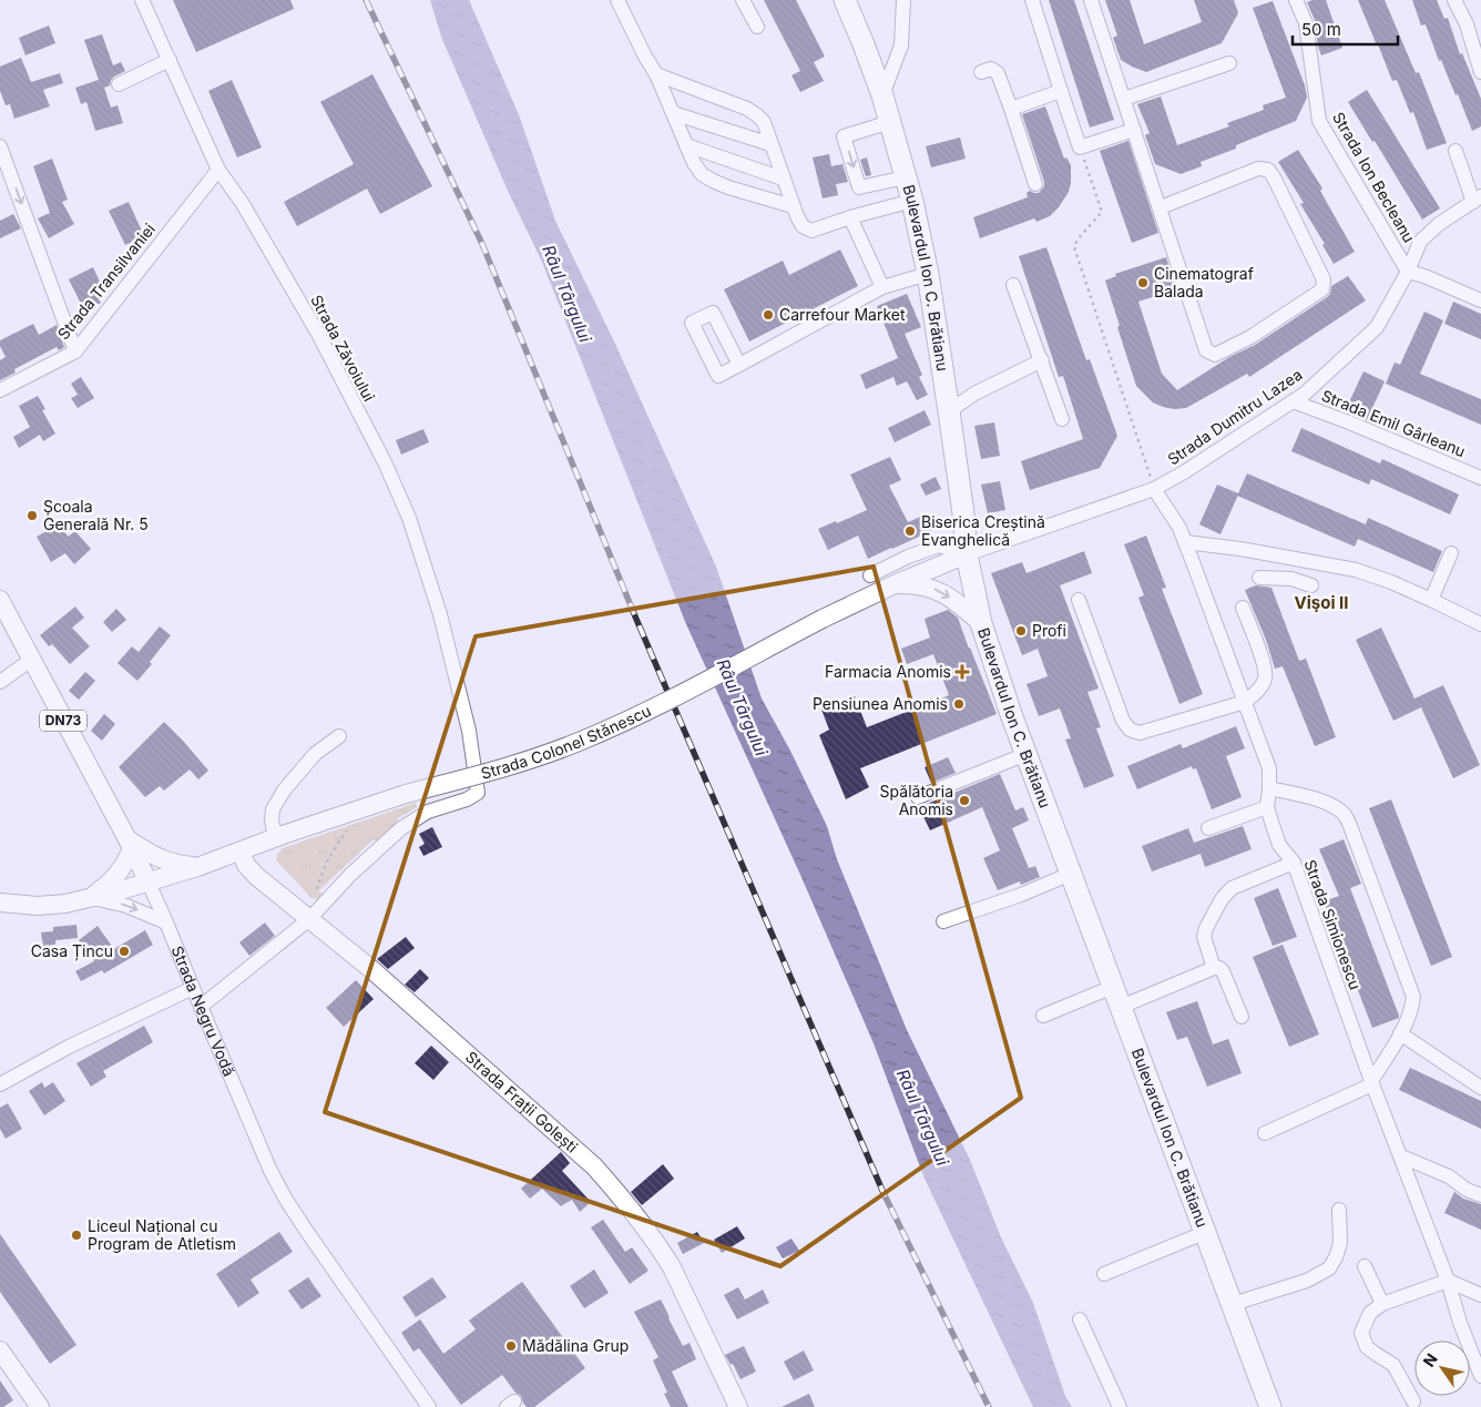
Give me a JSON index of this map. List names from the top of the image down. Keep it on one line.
{"streets":{"highway":["Bulevardul Ion C. Brătianu"],"main road":["DN73","Strada Colonel Stănescu","Strada Negru Vodă","Strada Frații Golești"],"street":["Strada Ion Becleanu","Strada Transilvaniei","Strada Zăvoiului","Strada Dumitru Lazea","Strada Emil Gârleanu","Strada Simionescu"]},"crossings":[["Strada Ion Becleanu","Strada Dumitru Lazea"],["Bulevardul Ion C. Brătianu","Strada Dumitru Lazea"],["Bulevardul Ion C. Brătianu","Strada Colonel Stănescu"],["Strada Transilvaniei","Strada Zăvoiului"],["Strada Zăvoiului","Strada Frații Golești"],["Strada Dumitru Lazea","Strada Emil Gârleanu"],["Strada Dumitru Lazea","Strada Colonel Stănescu"],["Strada Dumitru Lazea","Strada Simionescu"],["Strada Colonel Stănescu","Strada Negru Vodă"],["Strada Colonel Stănescu","Strada Frații Golești"]],"districts":["Vişoi II"],"water":["Râul Târgului"],"places":{"other":["Cinematograf Balada","Carrefour Market","Școala Generală Nr. 5","Biserica Creștină Evanghelică","Profi","Pensiunea Anomis","Spălătoria Anomis","Casa Țincu","Liceul Național cu Program de Atletism","Mădălina Grup"],"health":["Farmacia Anomis"]},"scale_bar":"50 m","north":"top left"}
